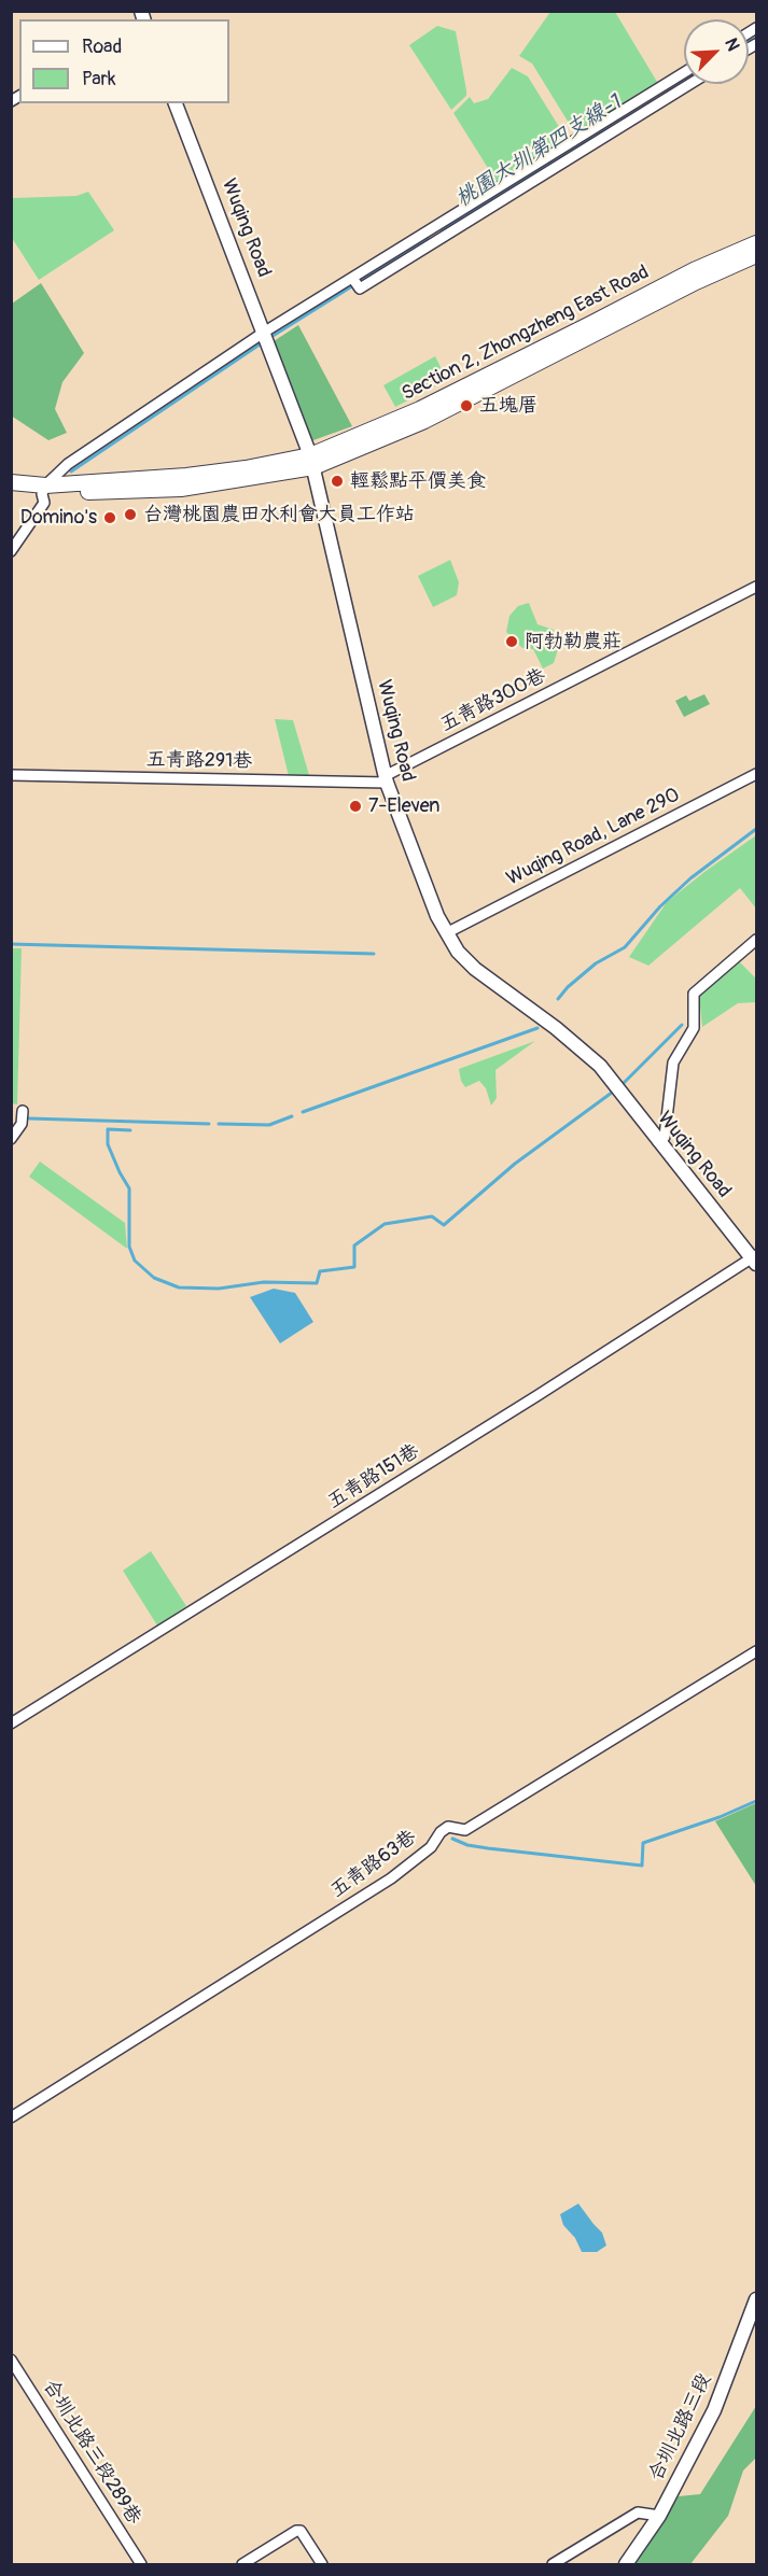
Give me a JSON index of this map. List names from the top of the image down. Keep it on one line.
{"streets":{"main road":["Section 2, Zhongzheng East Road"],"street":["Wuqing Road","五青路300巷","五青路291巷","Wuqing Road, Lane 290","五青路151巷","五青路63巷","合圳北路三段","合圳北路三段289巷"]},"crossings":[["Wuqing Road","Section 2, Zhongzheng East Road"],["Wuqing Road","五青路300巷"],["Wuqing Road","五青路291巷"],["Wuqing Road","Wuqing Road, Lane 290"],["Wuqing Road","五青路151巷"],["五青路300巷","五青路291巷"]],"water":["桃園大圳第四支線-1"],"places":["五塊厝","輕鬆點平價美食","台灣桃園農田水利會大員工作站","Domino's","阿勃勒農莊","7-Eleven"],"legend":["Road","Park"],"north":"top right"}
